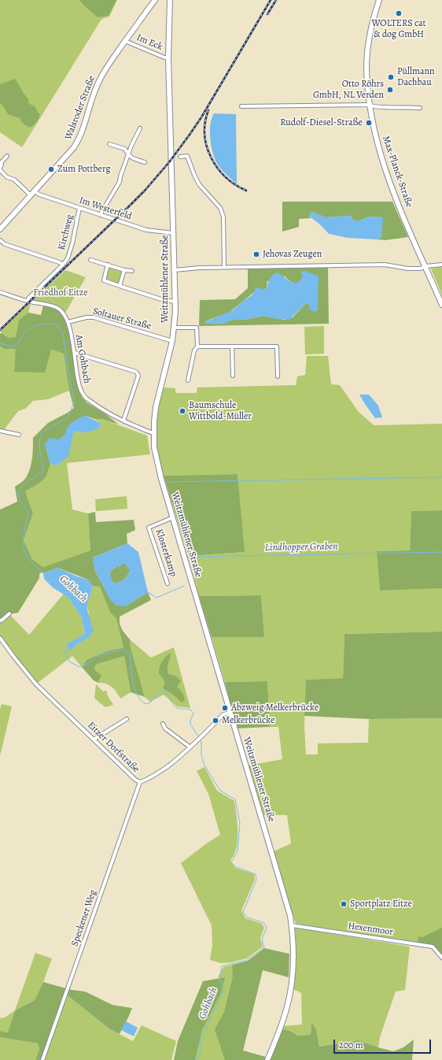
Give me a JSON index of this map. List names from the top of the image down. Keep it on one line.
{"streets":{"street":["Im Eck","Walsroder Straße","Max-Planck-Straße","Im Westerfeld","Kirchweg","Weitzmühlener Straße","Soltauer Straße","Am Gohbach","Klosterkamp","Eitzer Dorfstraße","Speckener Weg","Hexenmoor"]},"crossings":[["Im Eck","Walsroder Straße"],["Im Eck","Weitzmühlener Straße"],["Walsroder Straße","Im Westerfeld"],["Im Westerfeld","Kirchweg"],["Im Westerfeld","Weitzmühlener Straße"],["Kirchweg","Am Gohbach"],["Weitzmühlener Straße","Soltauer Straße"],["Weitzmühlener Straße","Am Gohbach"],["Weitzmühlener Straße","Klosterkamp"],["Weitzmühlener Straße","Eitzer Dorfstraße"],["Weitzmühlener Straße","Hexenmoor"],["Soltauer Straße","Am Gohbach"],["Eitzer Dorfstraße","Speckener Weg"]],"water":["Lindhopper Graben","Gohbach"],"parks":["Friedhof Eitze"],"places":["WOLTERS cat & dog GmbH","Püllmann Dachbau","Otto Röhrs GmbH, NL Verden","Rudolf-Diesel-Straße","Zum Pottberg","Jehovas Zeugen","Baumschule Wittbold-Müller","Abzweig Melkerbrücke","Melkerbrücke","Sportplatz Eitze"],"scale_bar":"200 m"}
